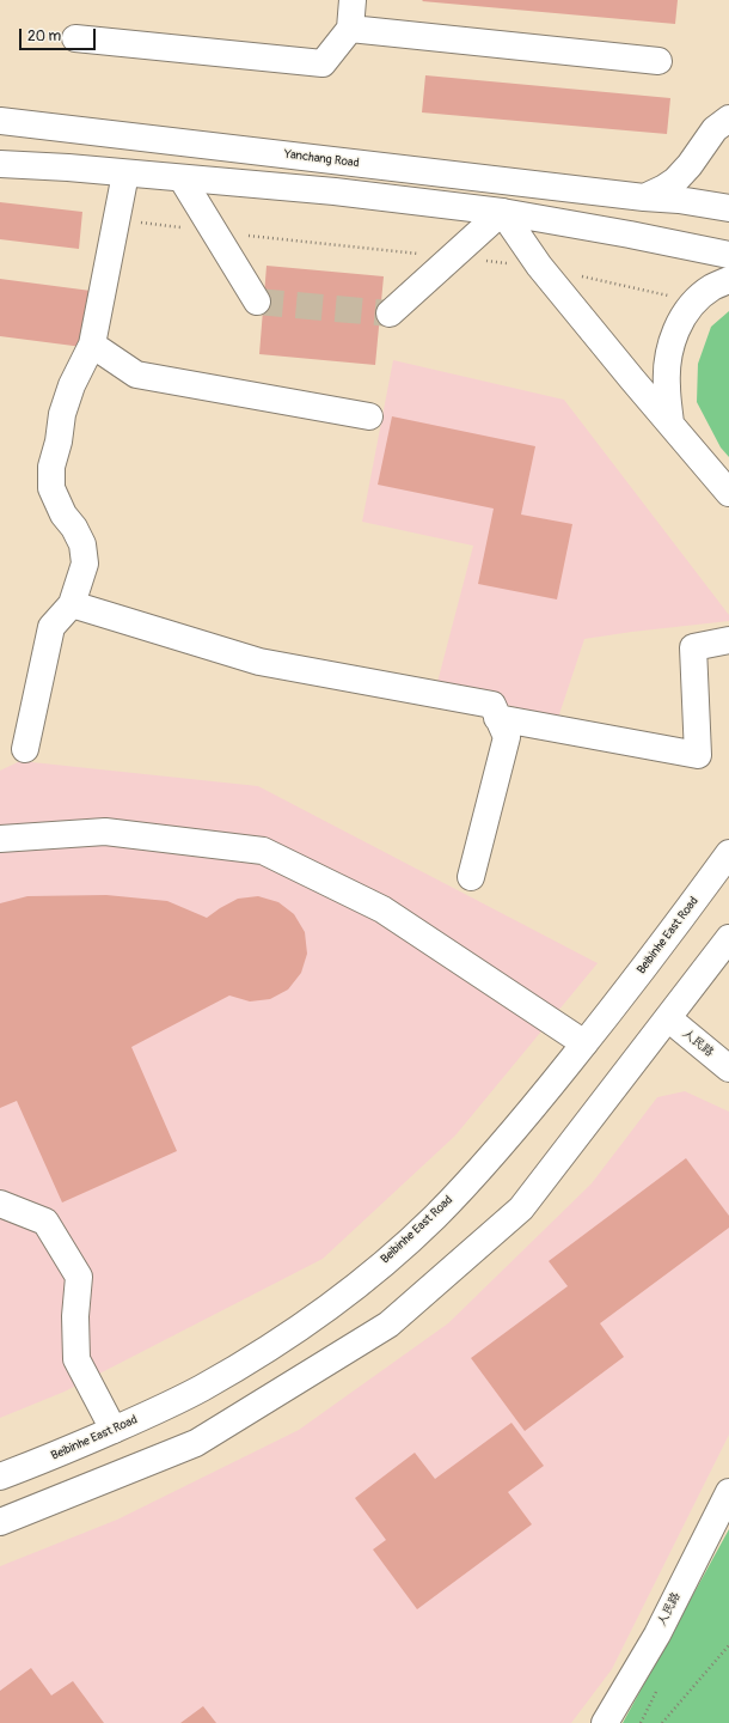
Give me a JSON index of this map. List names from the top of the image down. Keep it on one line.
{"streets":{"main road":["Yanchang Road","Beibinhe East Road","人民路"]},"scale_bar":"20 m"}
